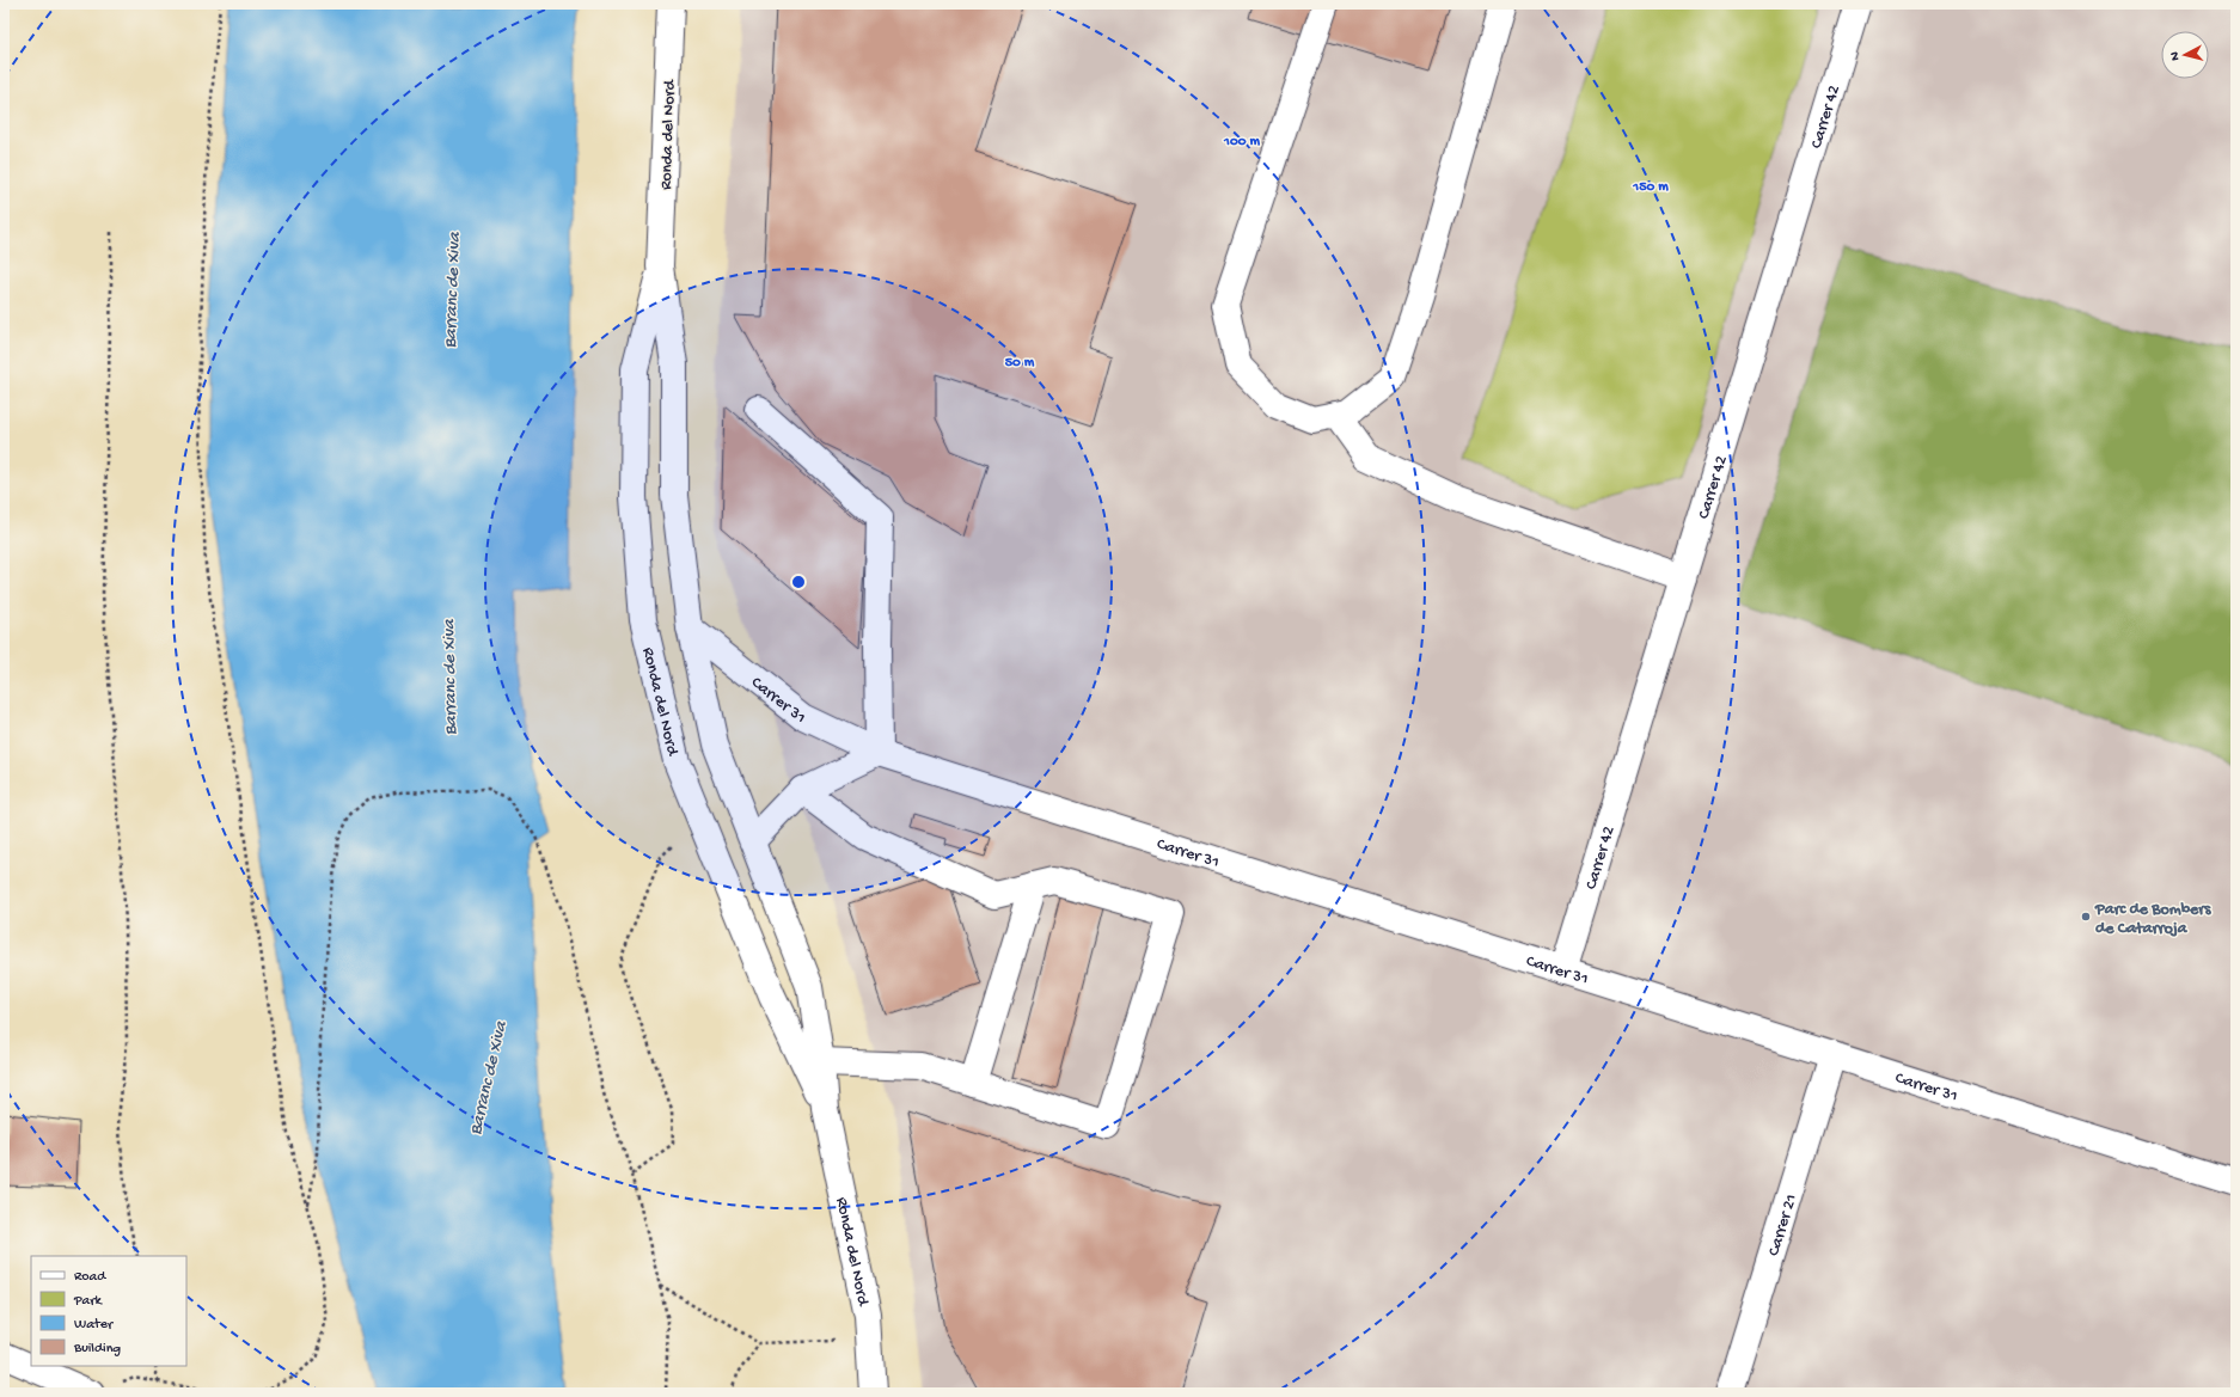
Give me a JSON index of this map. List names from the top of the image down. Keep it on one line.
{"streets":{"street":["Carrer 42","Ronda del Nord","Carrer 31","Carrer 21"]},"crossings":[["Carrer 42","Carrer 31"],["Ronda del Nord","Carrer 31"],["Carrer 31","Carrer 21"]],"water":["Barranc de Xiva"],"places":["Parc de Bombers de Catarroja"],"legend":["Road","Park","Water","Building"],"north":"left","rings":["100 m","150 m","50 m"]}
